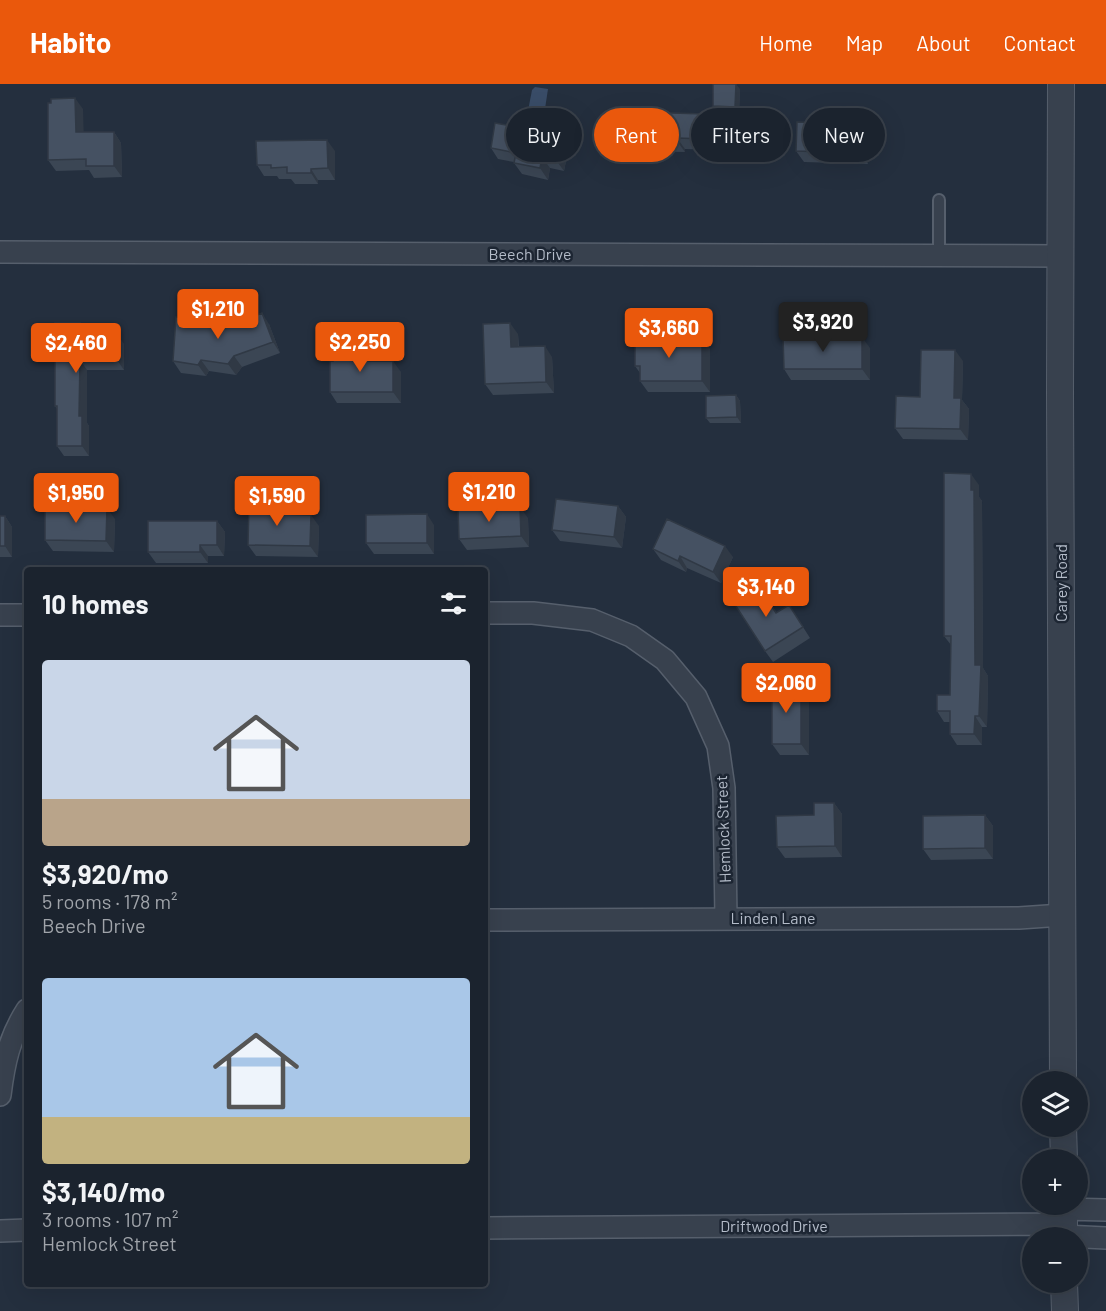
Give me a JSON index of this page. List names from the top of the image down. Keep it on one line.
{"streets":{"street":["Beech Drive","Carey Road","Hemlock Street","Linden Lane","Driftwood Drive"]},"crossings":[["Beech Drive","Carey Road"],["Carey Road","Linden Lane"],["Hemlock Street","Linden Lane"]],"page":{"header":"Habito","nav":["Home","Map","About","Contact"],"chip":["Buy","Rent","Filters","New"],"price":["$1,210","$3,920","$3,660","$2,250","$2,460","$1,210","$1,950","$1,590","$3,140","$2,060"],"heading":"10 homes","list":[{"name":"$3,920/mo","note":"5 rooms · 178 m² · Beech Drive"},{"name":"$3,140/mo","note":"3 rooms · 107 m² · Hemlock Street"}],"map_buttons":["+","−"]}}
